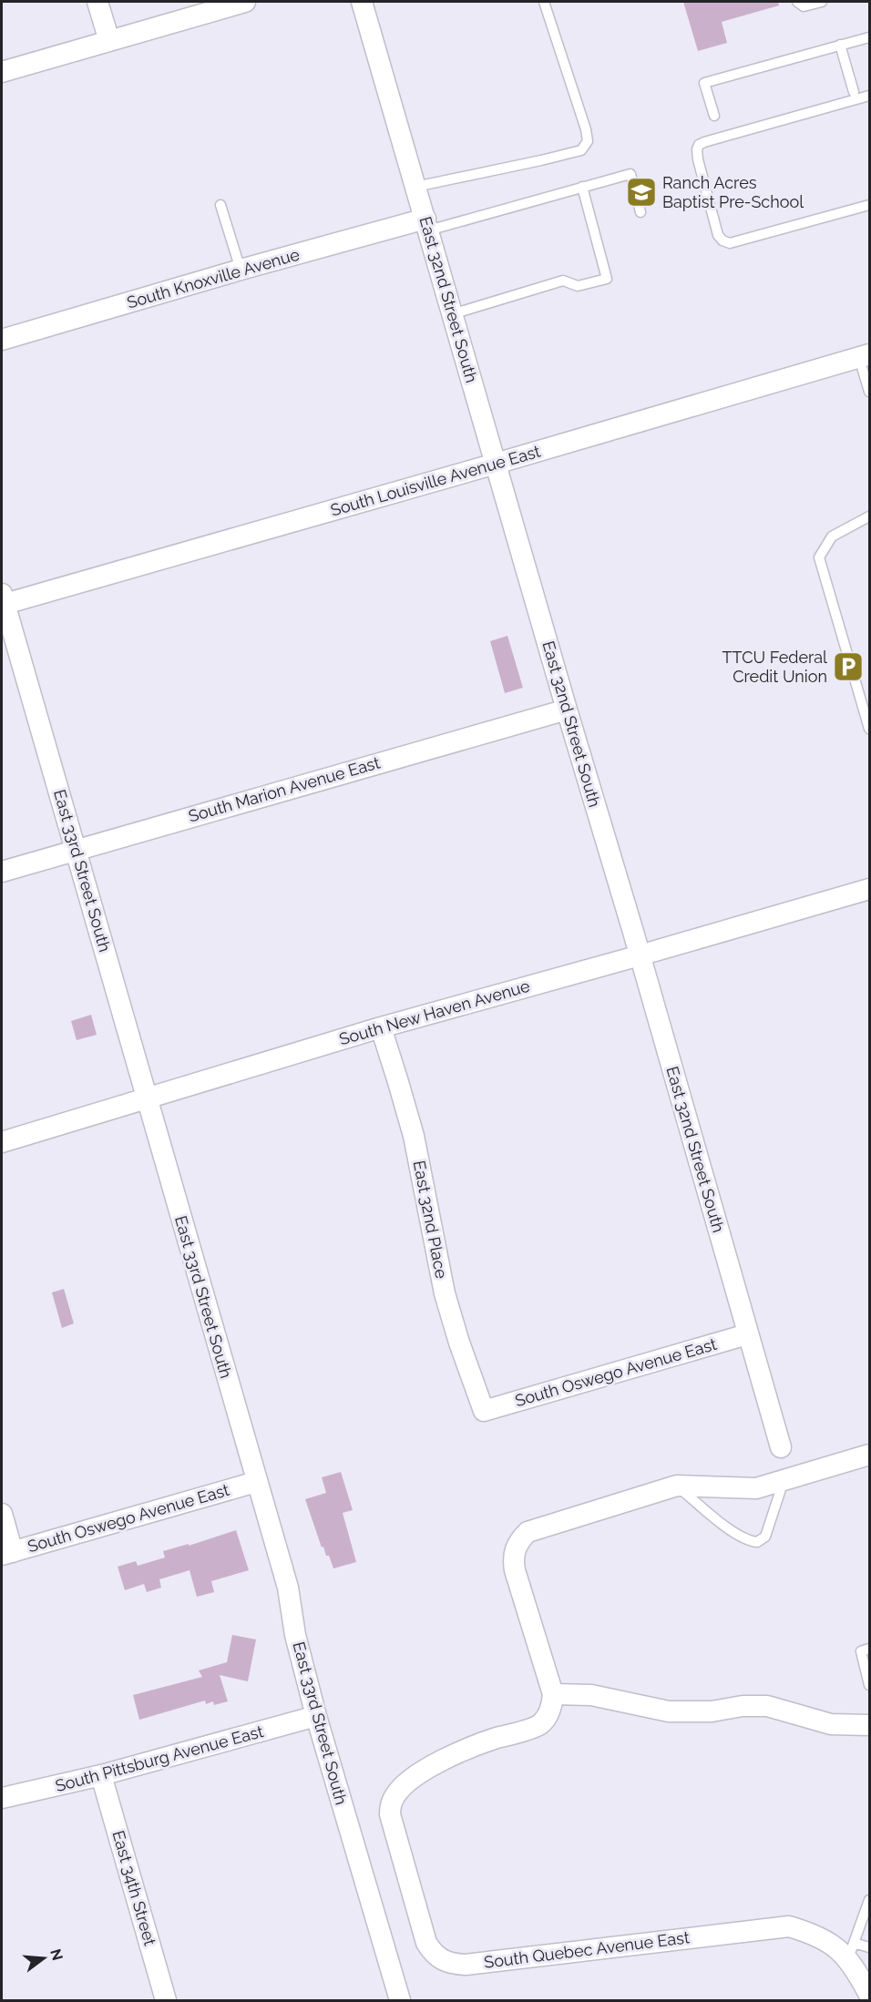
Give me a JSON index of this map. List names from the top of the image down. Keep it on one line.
{"streets":{"street":["South Knoxville Avenue","East 32nd Street South","South Louisville Avenue East","South Marion Avenue East","East 33rd Street South","South New Haven Avenue","East 32nd Place","South Oswego Avenue East","South Pittsburg Avenue East","East 34th Street","South Quebec Avenue East"]},"crossings":[["South Knoxville Avenue","East 32nd Street South"],["East 32nd Street South","South Louisville Avenue East"],["East 32nd Street South","South Marion Avenue East"],["East 32nd Street South","South New Haven Avenue"],["East 32nd Street South","South Oswego Avenue East"],["South Louisville Avenue East","East 33rd Street South"],["South Marion Avenue East","East 33rd Street South"],["East 33rd Street South","South New Haven Avenue"],["East 33rd Street South","South Oswego Avenue East"],["East 33rd Street South","South Pittsburg Avenue East"],["South New Haven Avenue","East 32nd Place"],["East 32nd Place","South Oswego Avenue East"],["South Pittsburg Avenue East","East 34th Street"]],"places":{"school or university":["Ranch Acres Baptist Pre-School"],"parking":["TTCU Federal Credit Union"]},"north":"right"}
